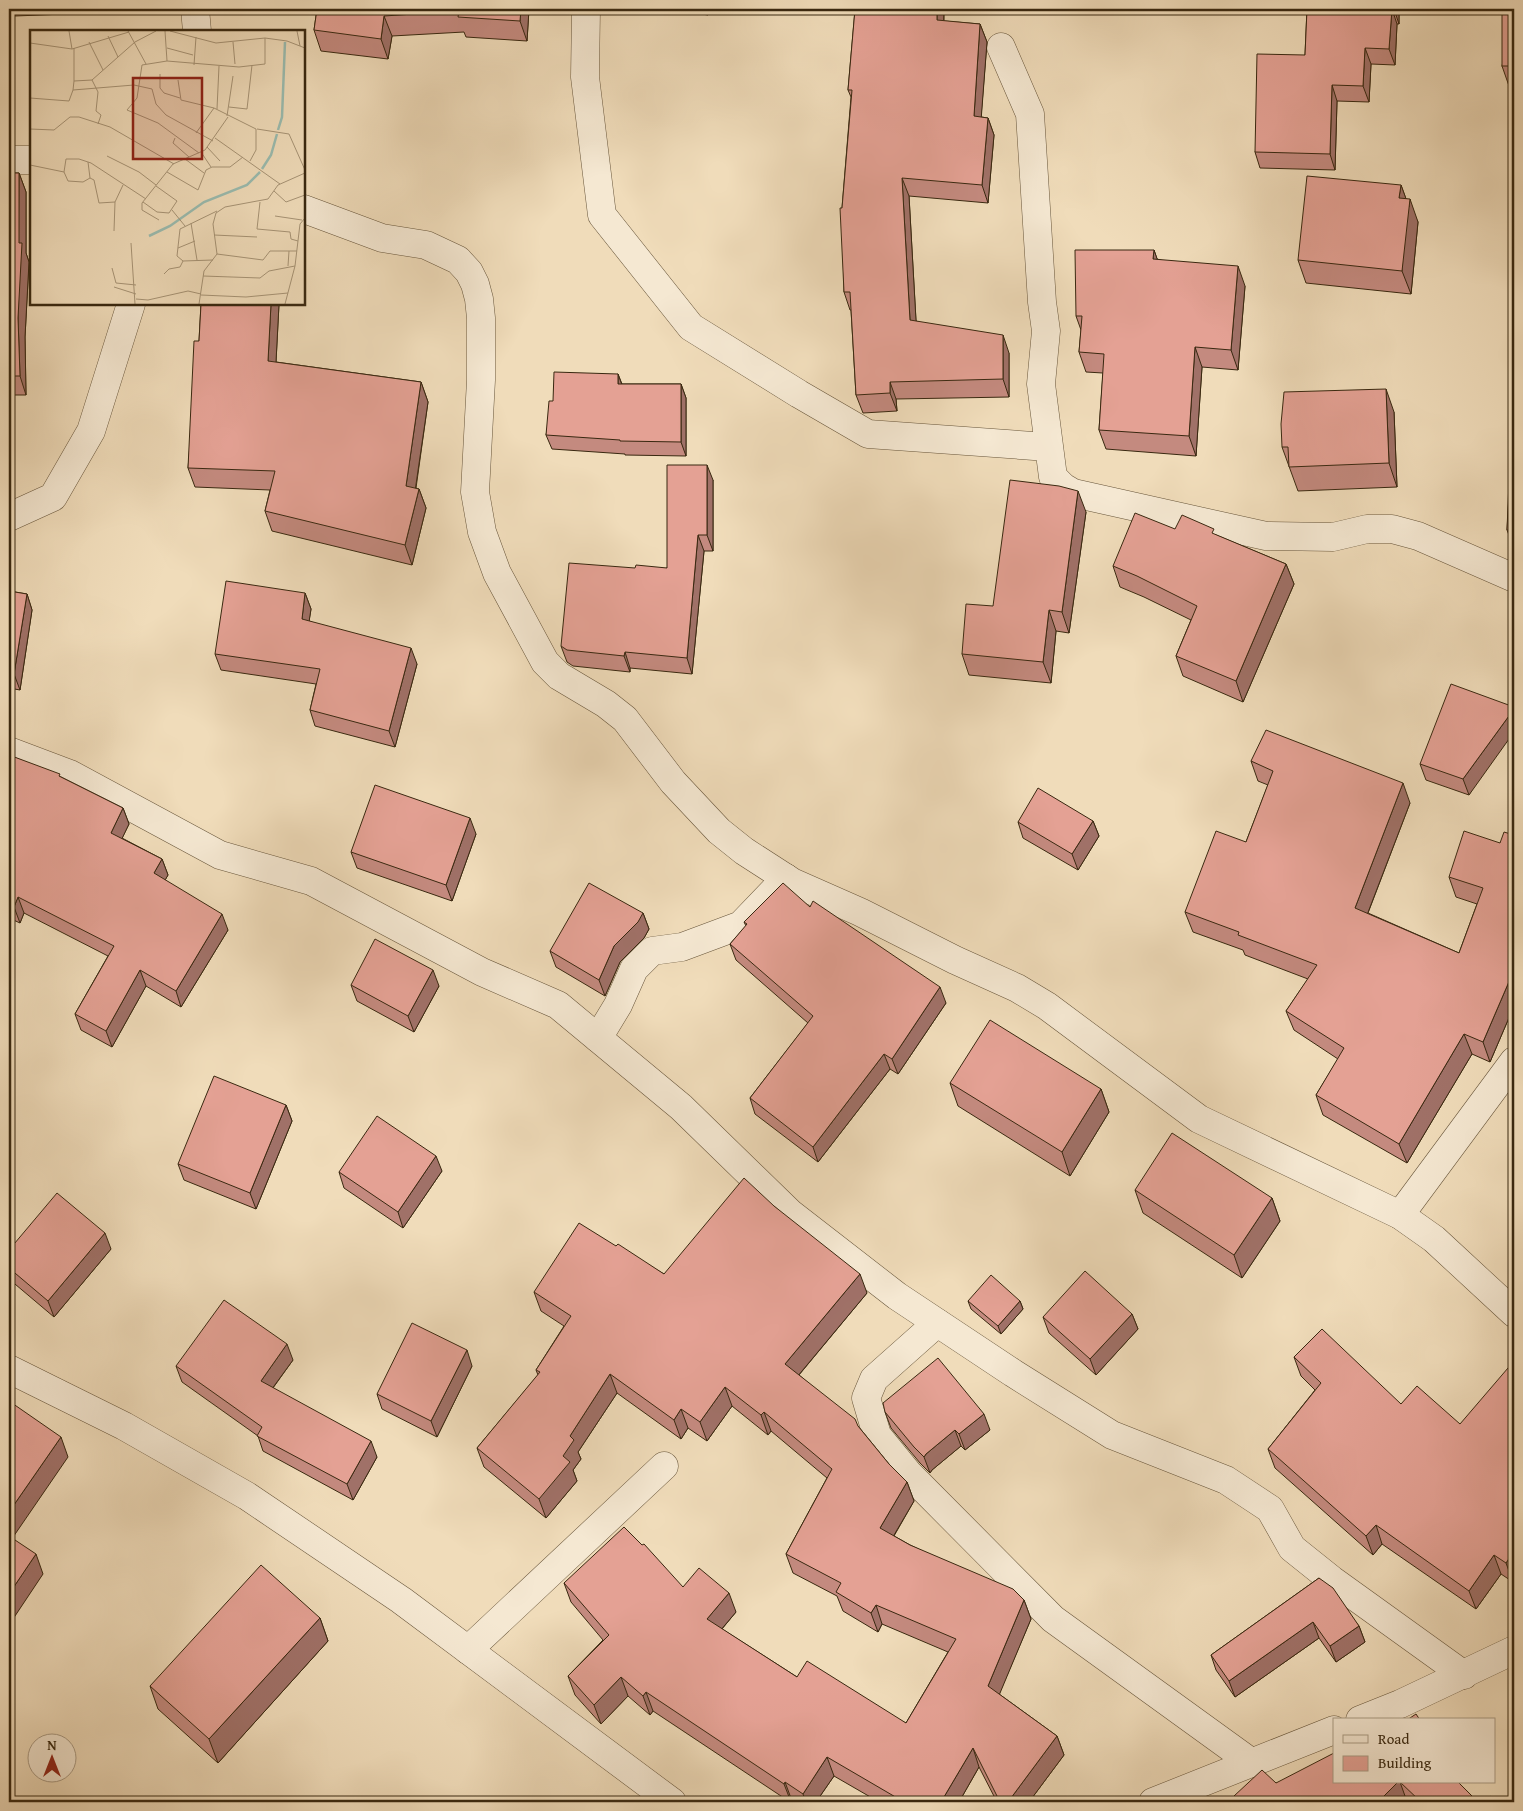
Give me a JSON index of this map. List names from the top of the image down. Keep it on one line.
{"legend":["Road","Building"],"north":"top"}
